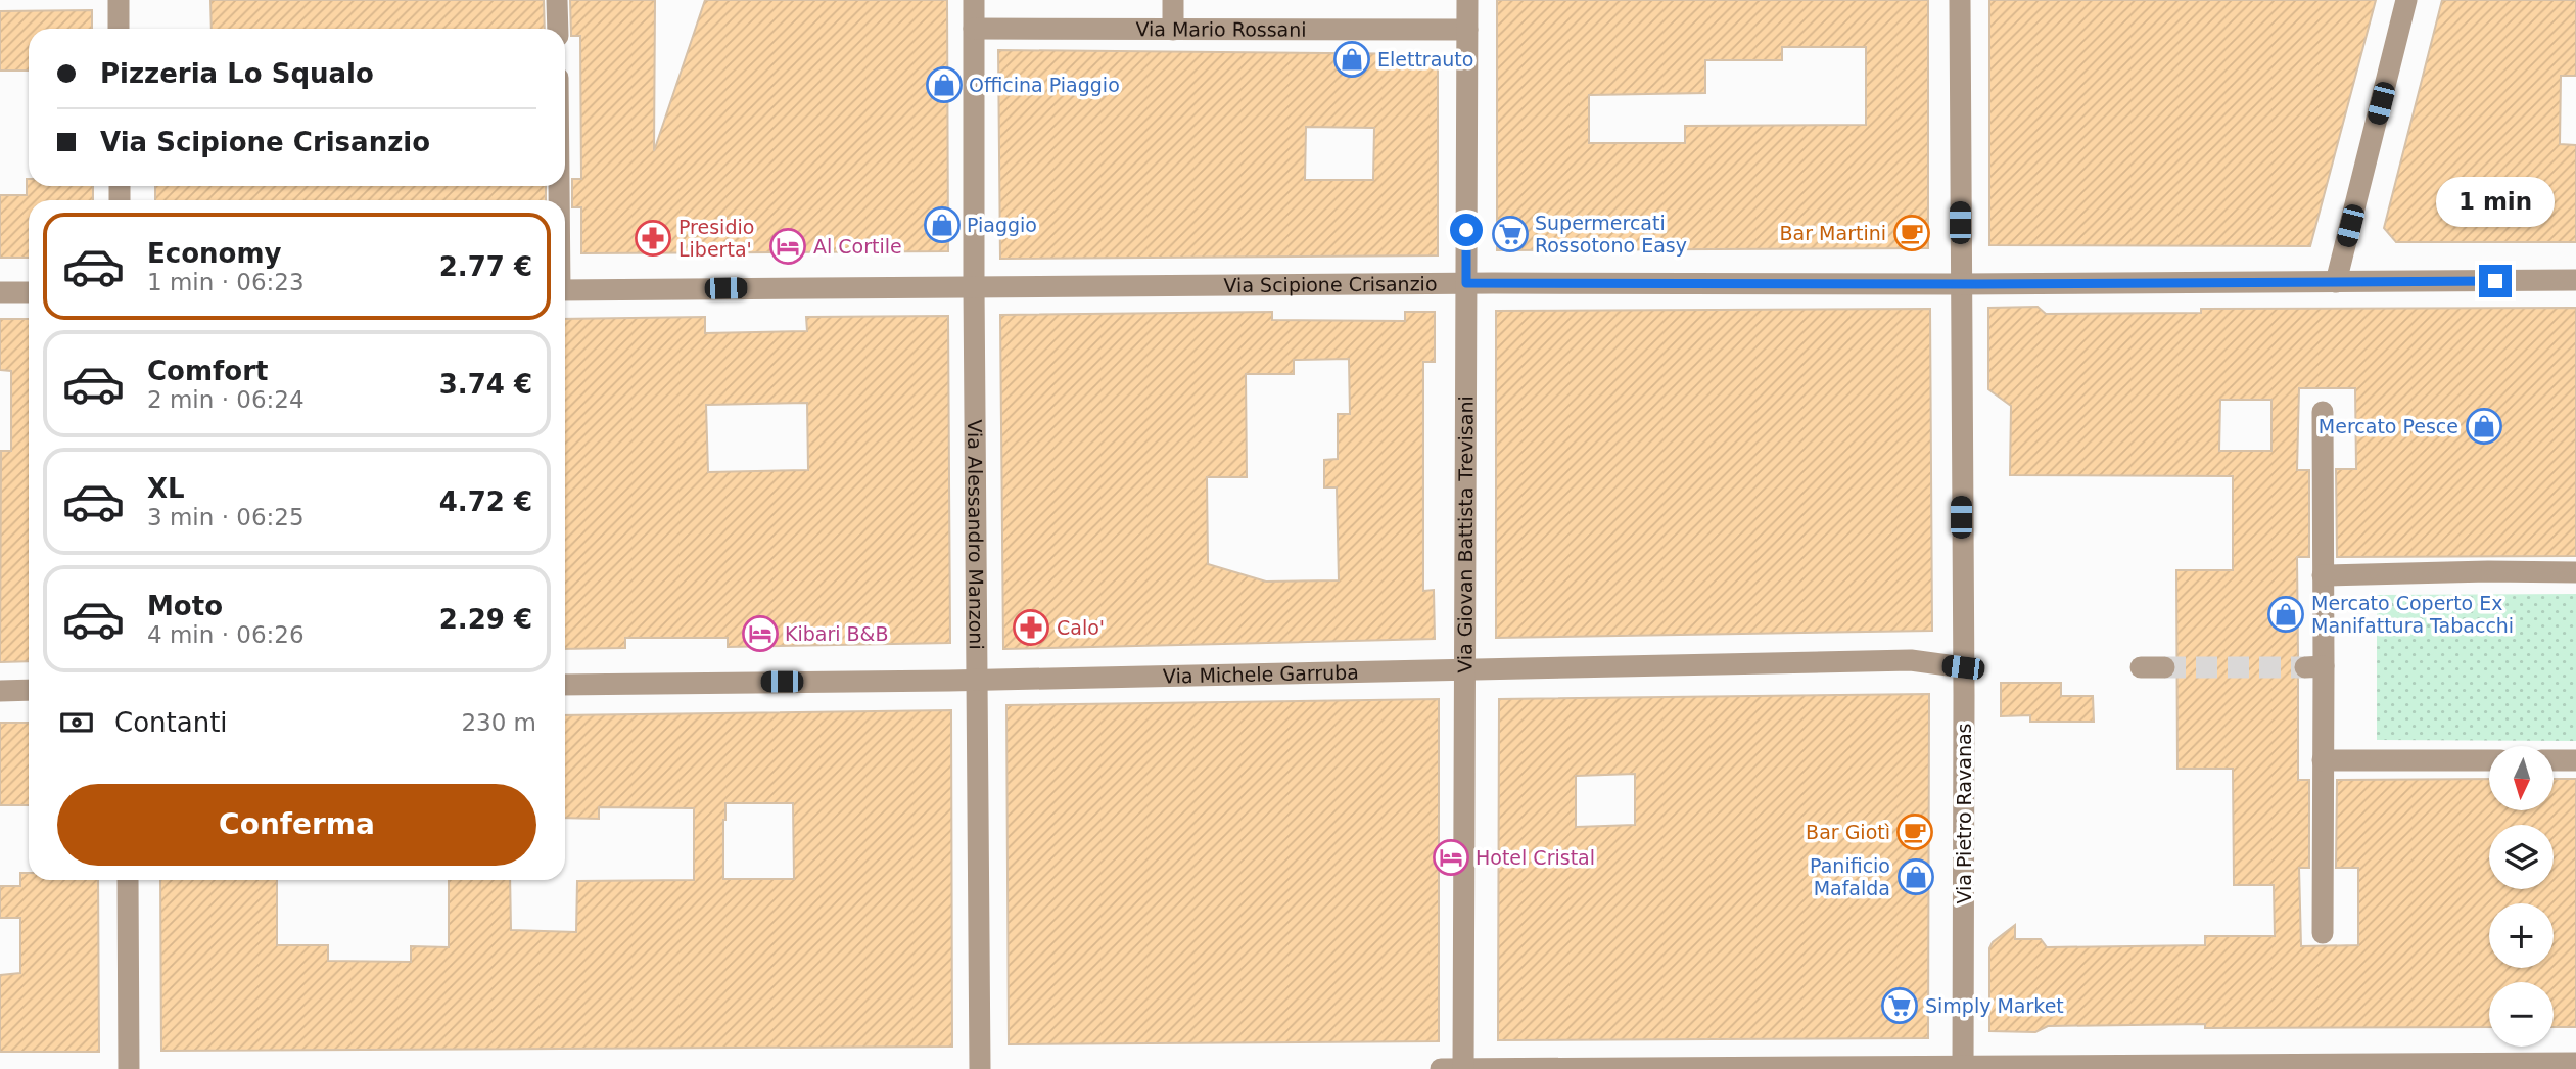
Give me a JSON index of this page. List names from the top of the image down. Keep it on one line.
{"streets":{"street":["Via Mario Rossani","Via Scipione Crisanzio","Via Alessandro Manzoni","Via Giovan Battista Trevisani","Via Michele Garruba","Via Pietro Ravanas"]},"crossings":[["Via Mario Rossani","Via Alessandro Manzoni"],["Via Mario Rossani","Via Giovan Battista Trevisani"],["Via Scipione Crisanzio","Via Alessandro Manzoni"],["Via Scipione Crisanzio","Via Giovan Battista Trevisani"],["Via Scipione Crisanzio","Via Pietro Ravanas"],["Via Alessandro Manzoni","Via Michele Garruba"],["Via Giovan Battista Trevisani","Via Michele Garruba"],["Via Michele Garruba","Via Pietro Ravanas"]],"places":{"shop":["Elettrauto","Officina Piaggio","Piaggio","Mercato Pesce","Mercato Coperto Ex Manifattura Tabacchi","Panificio Mafalda"],"cafe":["Bar Martini","Bar Giotì"],"supermarket":["Supermercati Rossotono Easy","Simply Market"],"pharmacy":["Presidio Liberta'","Calo'"],"hotel":["Al Cortile","Kibari B&B","Hotel Cristal"]},"north":"bottom","page":{"banner":["Pizzeria Lo Squalo","Via Scipione Crisanzio"],"bubble":"1 min","list":[{"name":"Economy","note":"1 min · 06:23","value":"2.77 €"},{"name":"Comfort","note":"2 min · 06:24","value":"3.74 €"},{"name":"XL","note":"3 min · 06:25","value":"4.72 €"},{"name":"Moto","note":"4 min · 06:26","value":"2.29 €"}],"pay":["Contanti","230 m"],"map_buttons":["+","−"],"buttons":"Conferma"}}
